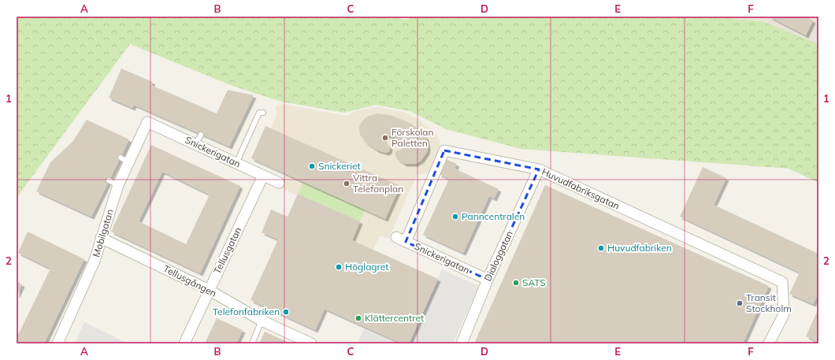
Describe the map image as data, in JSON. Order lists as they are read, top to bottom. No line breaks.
{"streets":{"street":["Snickerigatan","Huvudfabriksgatan","Mobilgatan","Tellusgatan","Dialoggatan","Tellusgången"]},"crossings":[["Snickerigatan","Huvudfabriksgatan"],["Snickerigatan","Mobilgatan"],["Snickerigatan","Tellusgatan"],["Snickerigatan","Dialoggatan"],["Huvudfabriksgatan","Dialoggatan"],["Mobilgatan","Tellusgången"],["Tellusgatan","Tellusgången"]],"places":["Förskolan Paletten","Snickeriet","Vittra Telefonplan","Panncentralen","Huvudfabriken","Höglagret","SATS","Transit Stockholm","Telefonfabriken","Klättercentret"],"grid":{"columns":["A","B","C","D","E","F"],"rows":["1","2"]}}
